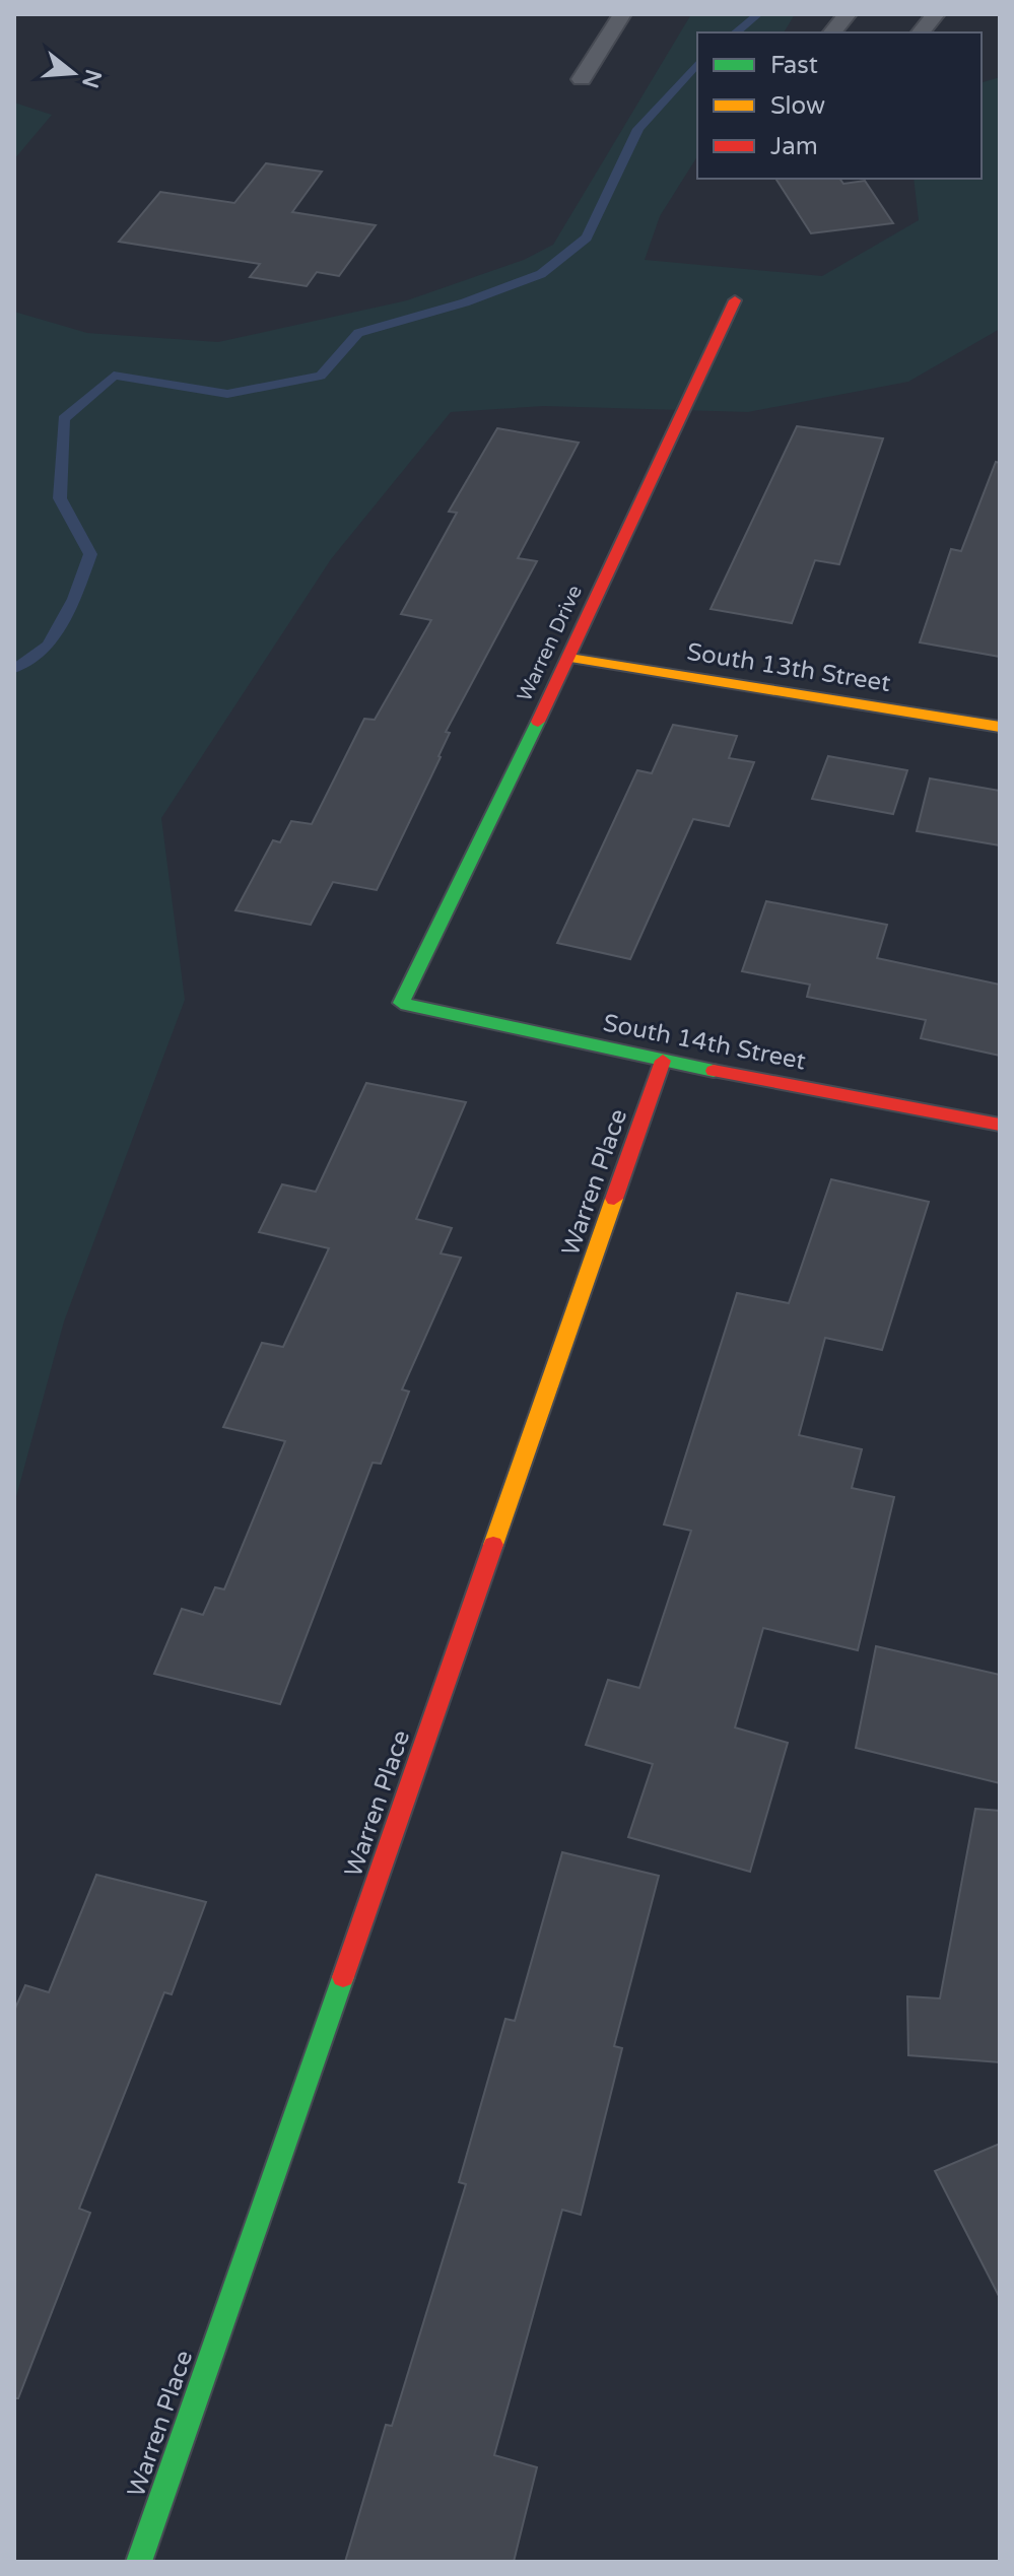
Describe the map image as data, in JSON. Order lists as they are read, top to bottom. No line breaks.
{"streets":{"street":["Warren Drive","South 13th Street","South 14th Street","Warren Place"]},"crossings":[["Warren Drive","South 13th Street"],["Warren Drive","South 14th Street"],["South 14th Street","Warren Place"]],"legend":["Fast","Slow","Jam"],"north":"right"}
